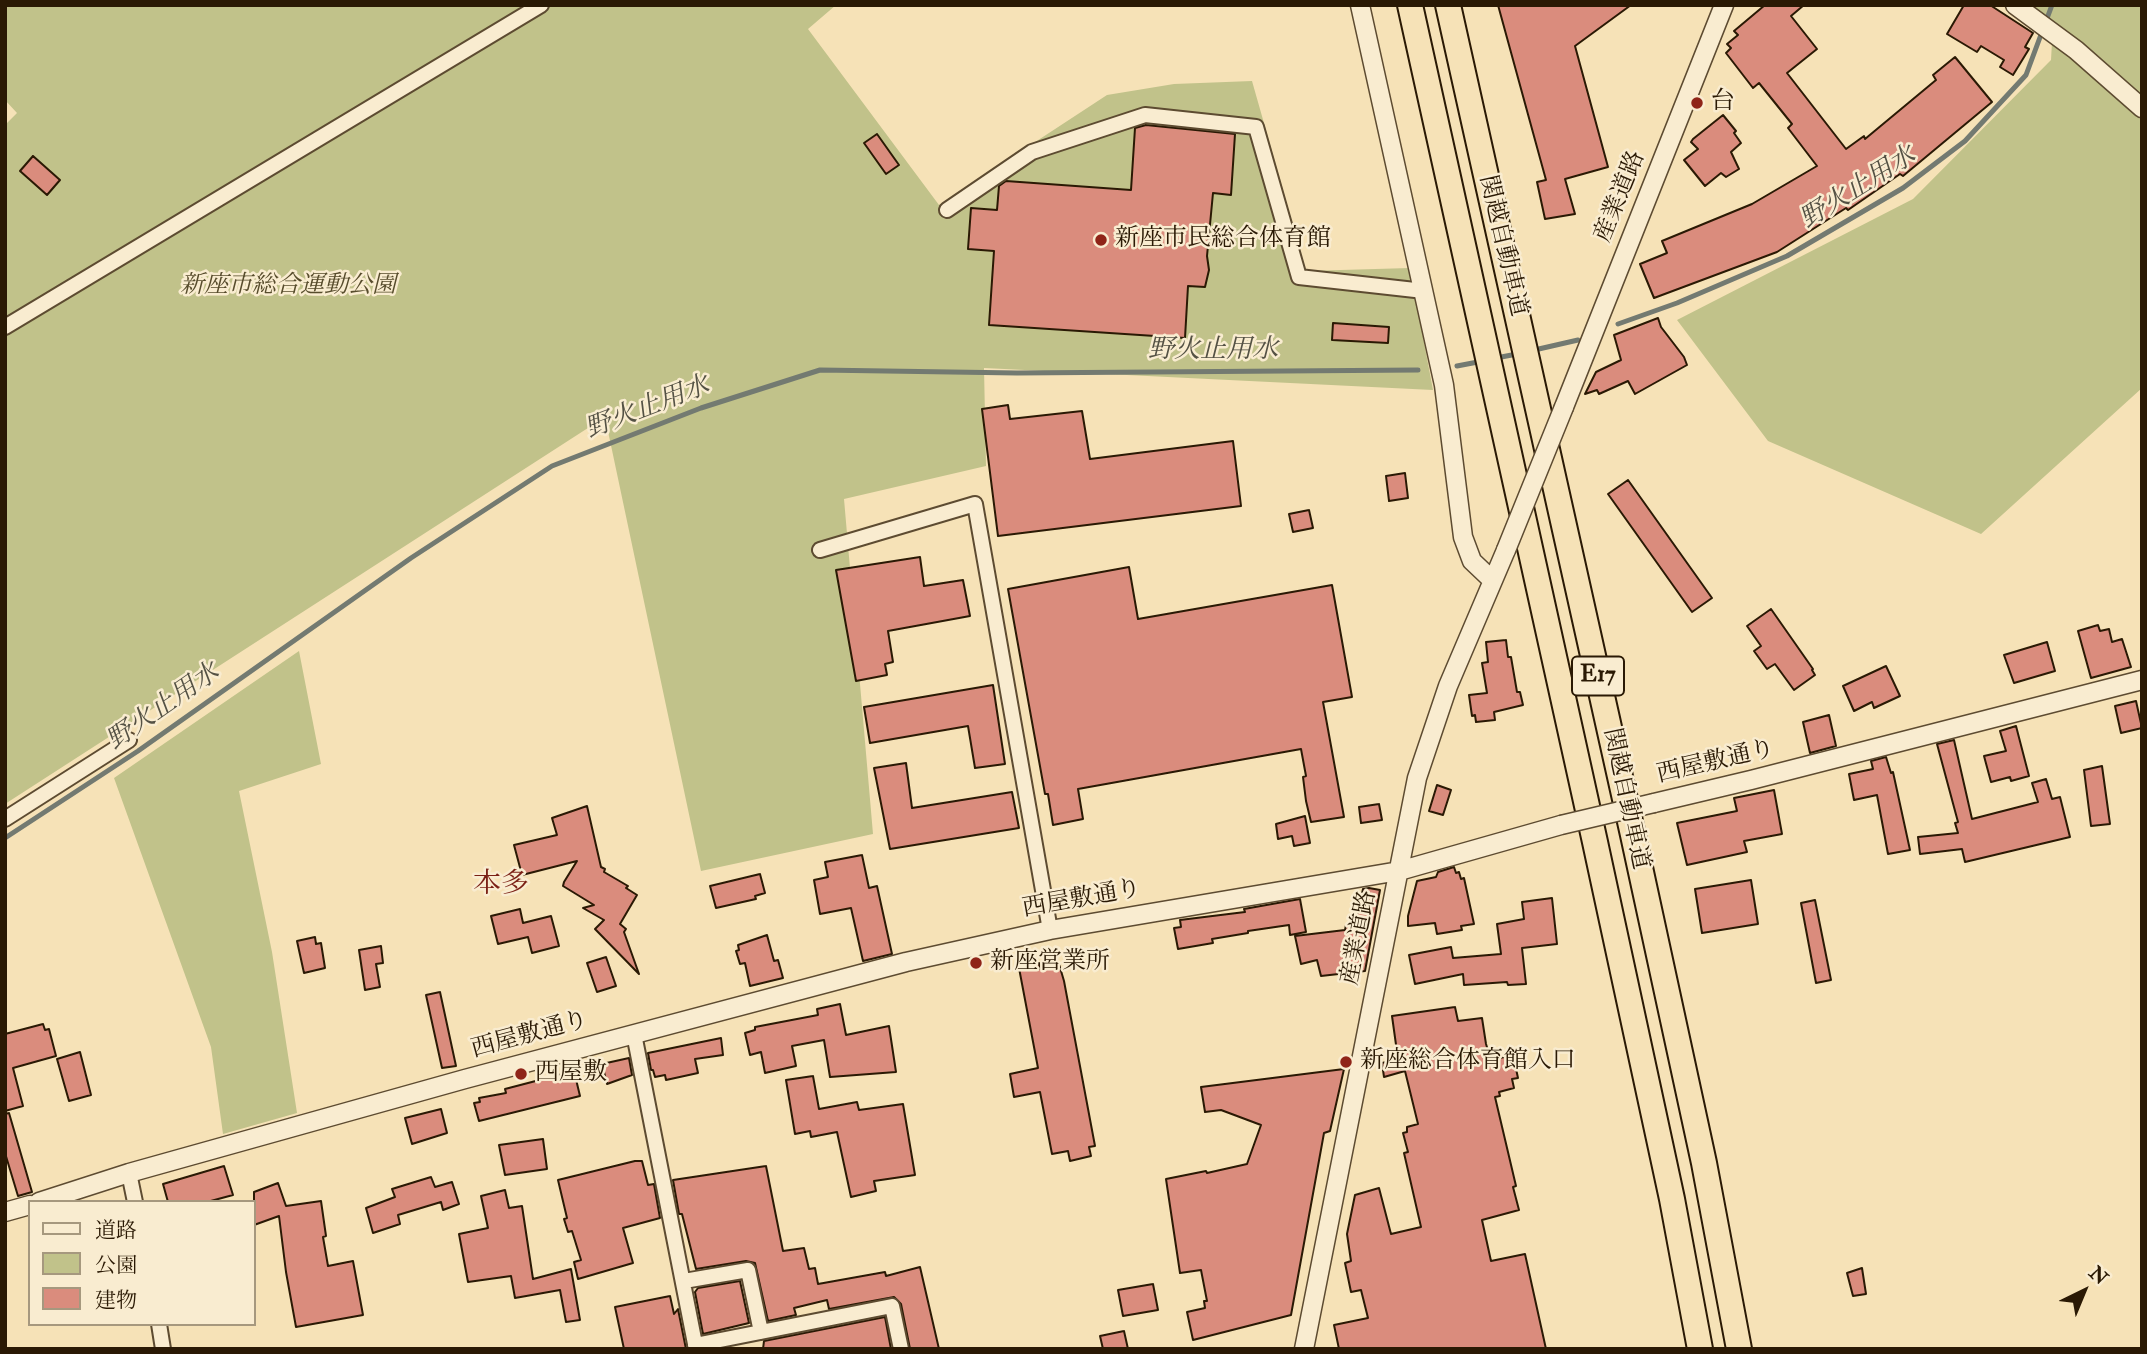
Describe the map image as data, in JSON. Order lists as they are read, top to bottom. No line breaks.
{"streets":{"highway":["関越自動車道","E17"],"street":["産業道路","西屋敷通り"]},"crossings":[["産業道路","西屋敷通り"]],"districts":["本多"],"water":["野火止用水"],"parks":["新座市総合運動公園"],"places":["台","新座市民総合体育館","新座営業所","新座総合体育館入口","西屋敷"],"legend":["道路","公園","建物"],"north":"top right"}
